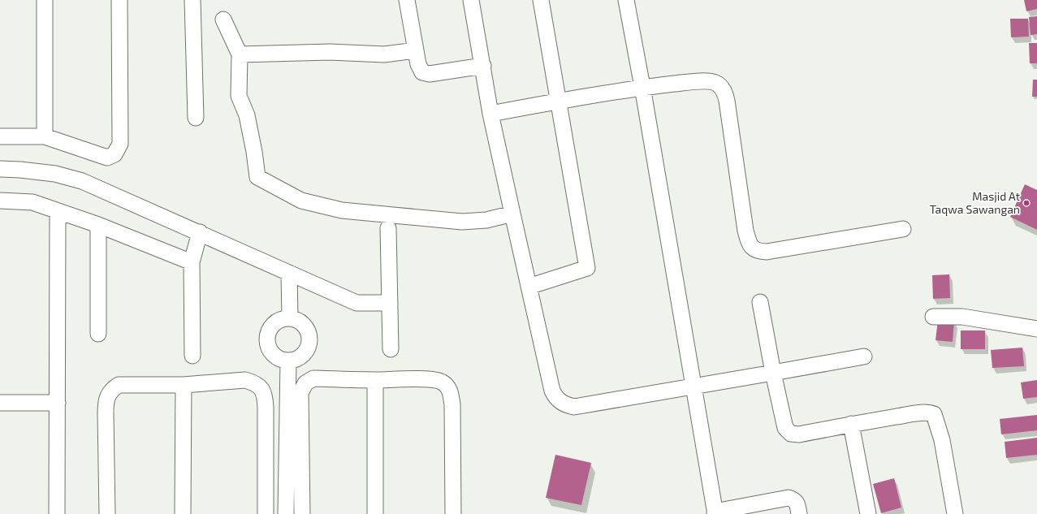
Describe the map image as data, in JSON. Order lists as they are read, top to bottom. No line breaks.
{"places":["Masjid At Taqwa Sawangan"]}
